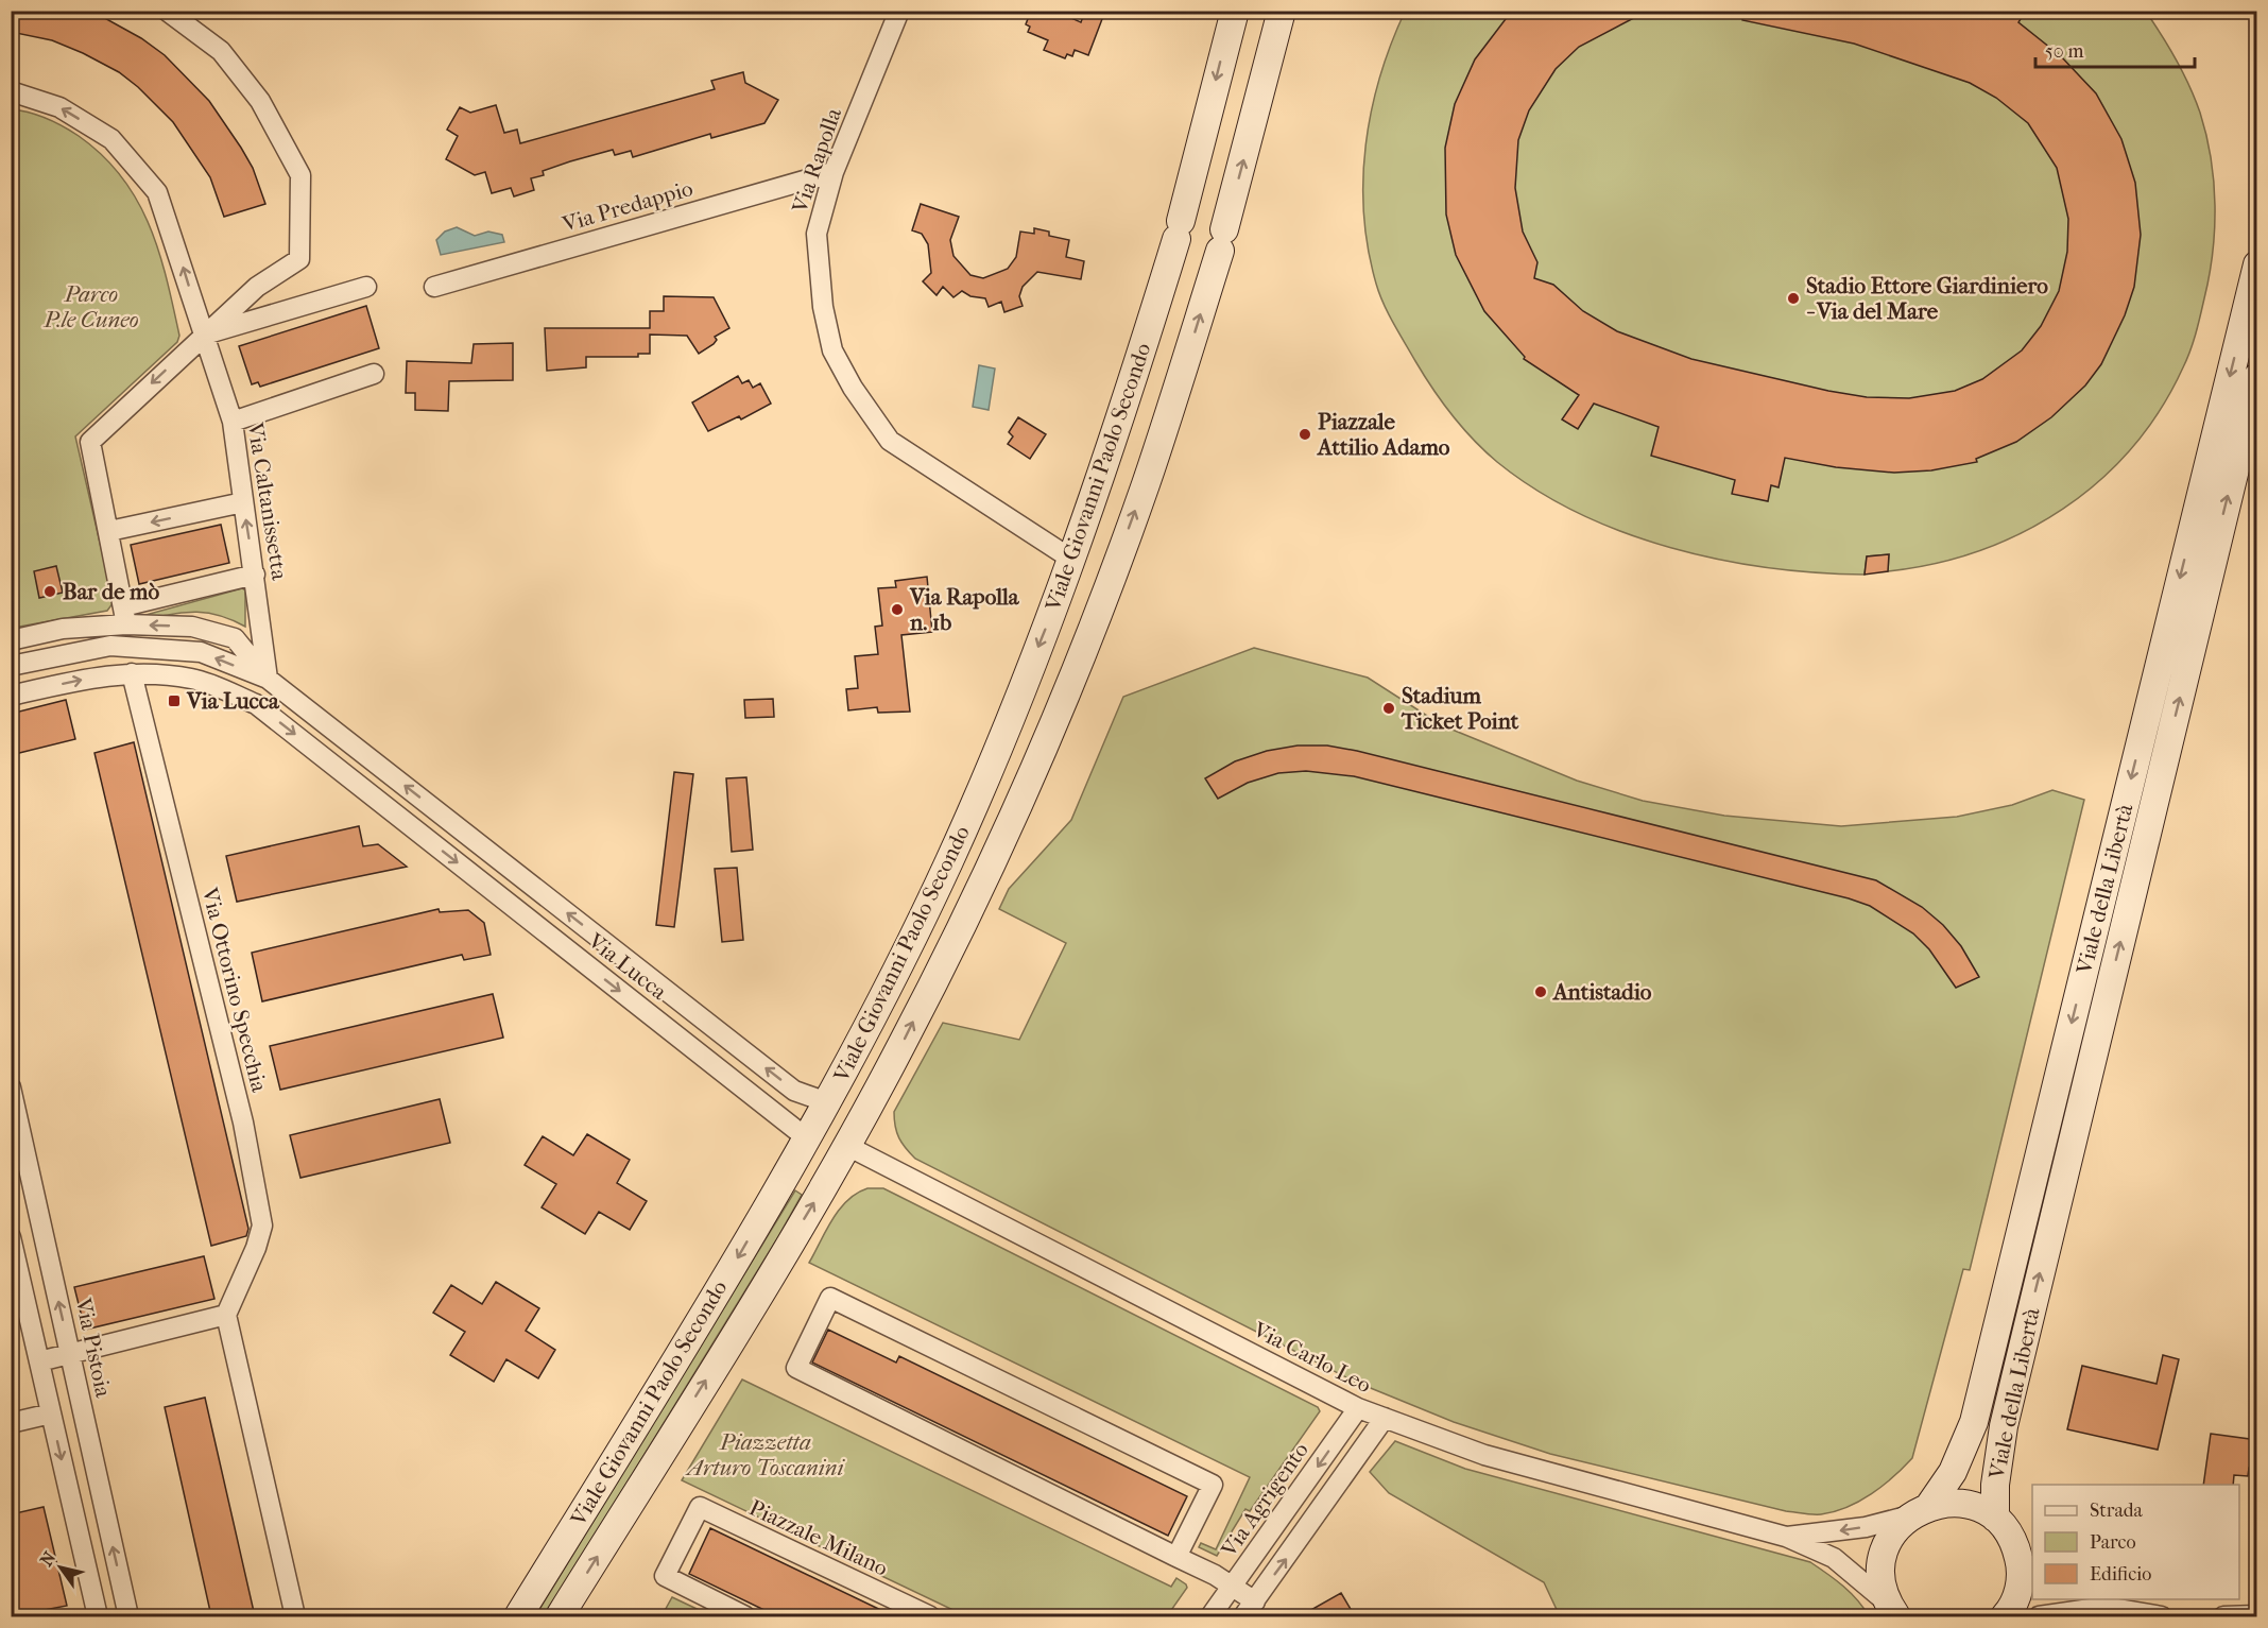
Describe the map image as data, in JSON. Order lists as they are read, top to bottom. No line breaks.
{"streets":{"main road":["Viale Giovanni Paolo Secondo","Viale della Libertà"],"street":["Via Rapolla","Via Predappio","Via Caltanissetta","Via Lucca","Via Ottorino Specchia","Via Pistoia","Via Carlo Leo","Via Agrigento","Piazzale Milano"]},"crossings":[["Via Rapolla","Via Predappio"],["Via Rapolla","Viale Giovanni Paolo Secondo"],["Viale Giovanni Paolo Secondo","Via Lucca"],["Viale Giovanni Paolo Secondo","Via Carlo Leo"],["Via Caltanissetta","Via Lucca"],["Viale della Libertà","Via Carlo Leo"],["Via Lucca","Via Ottorino Specchia"],["Via Carlo Leo","Via Agrigento"]],"one_way":["Via Caltanissetta"],"parks":["Parco P.le Cuneo","Piazzetta Arturo Toscanini"],"places":{"other":["Stadio Ettore Giardiniero - Via del Mare","Piazzale Attilio Adamo","Bar de mò","Via Rapolla n. 1b","Stadium Ticket Point","Antistadio"],"transit":["Via Lucca"]},"legend":["Strada","Parco","Edificio"],"scale_bar":"50 m","north":"top left"}
